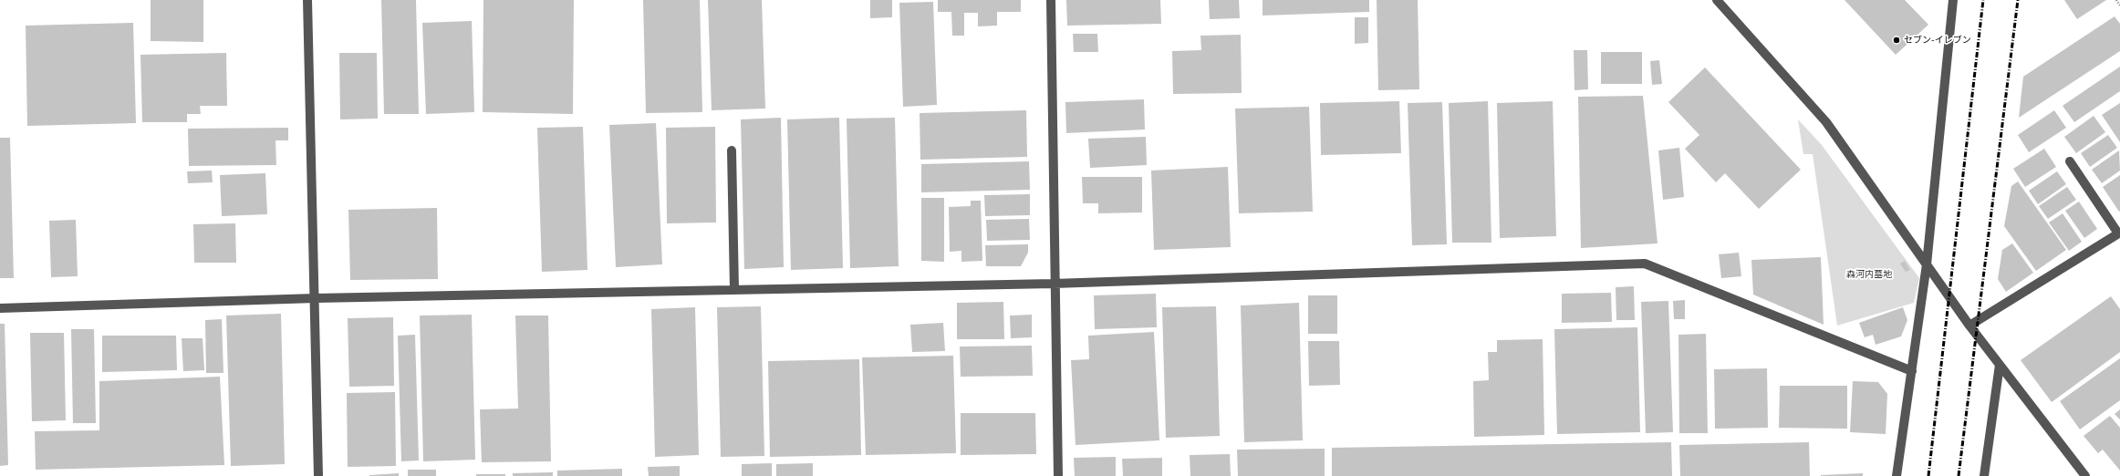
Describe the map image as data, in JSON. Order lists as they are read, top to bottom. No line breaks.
{"parks":["森河内墓地"],"places":["セブン-イレブン"]}
